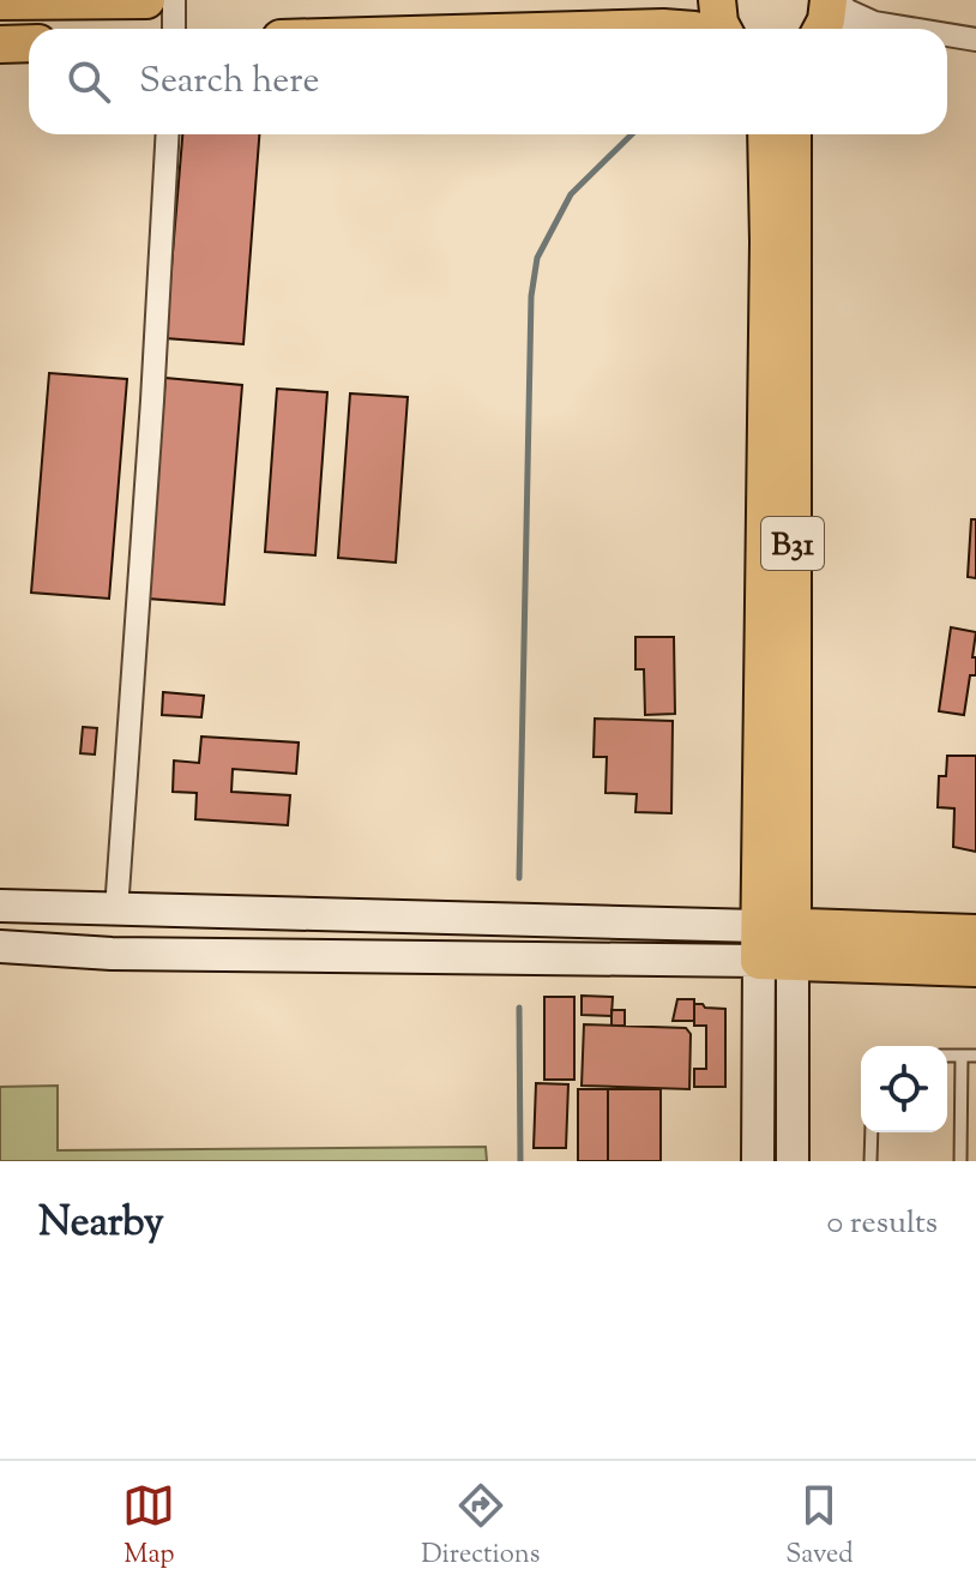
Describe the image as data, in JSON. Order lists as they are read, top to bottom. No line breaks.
{"streets":{"main road":["B31"]},"page":{"search":"Search here","heading":["Nearby","0 results"],"nav":["Map","Directions","Saved"]}}
